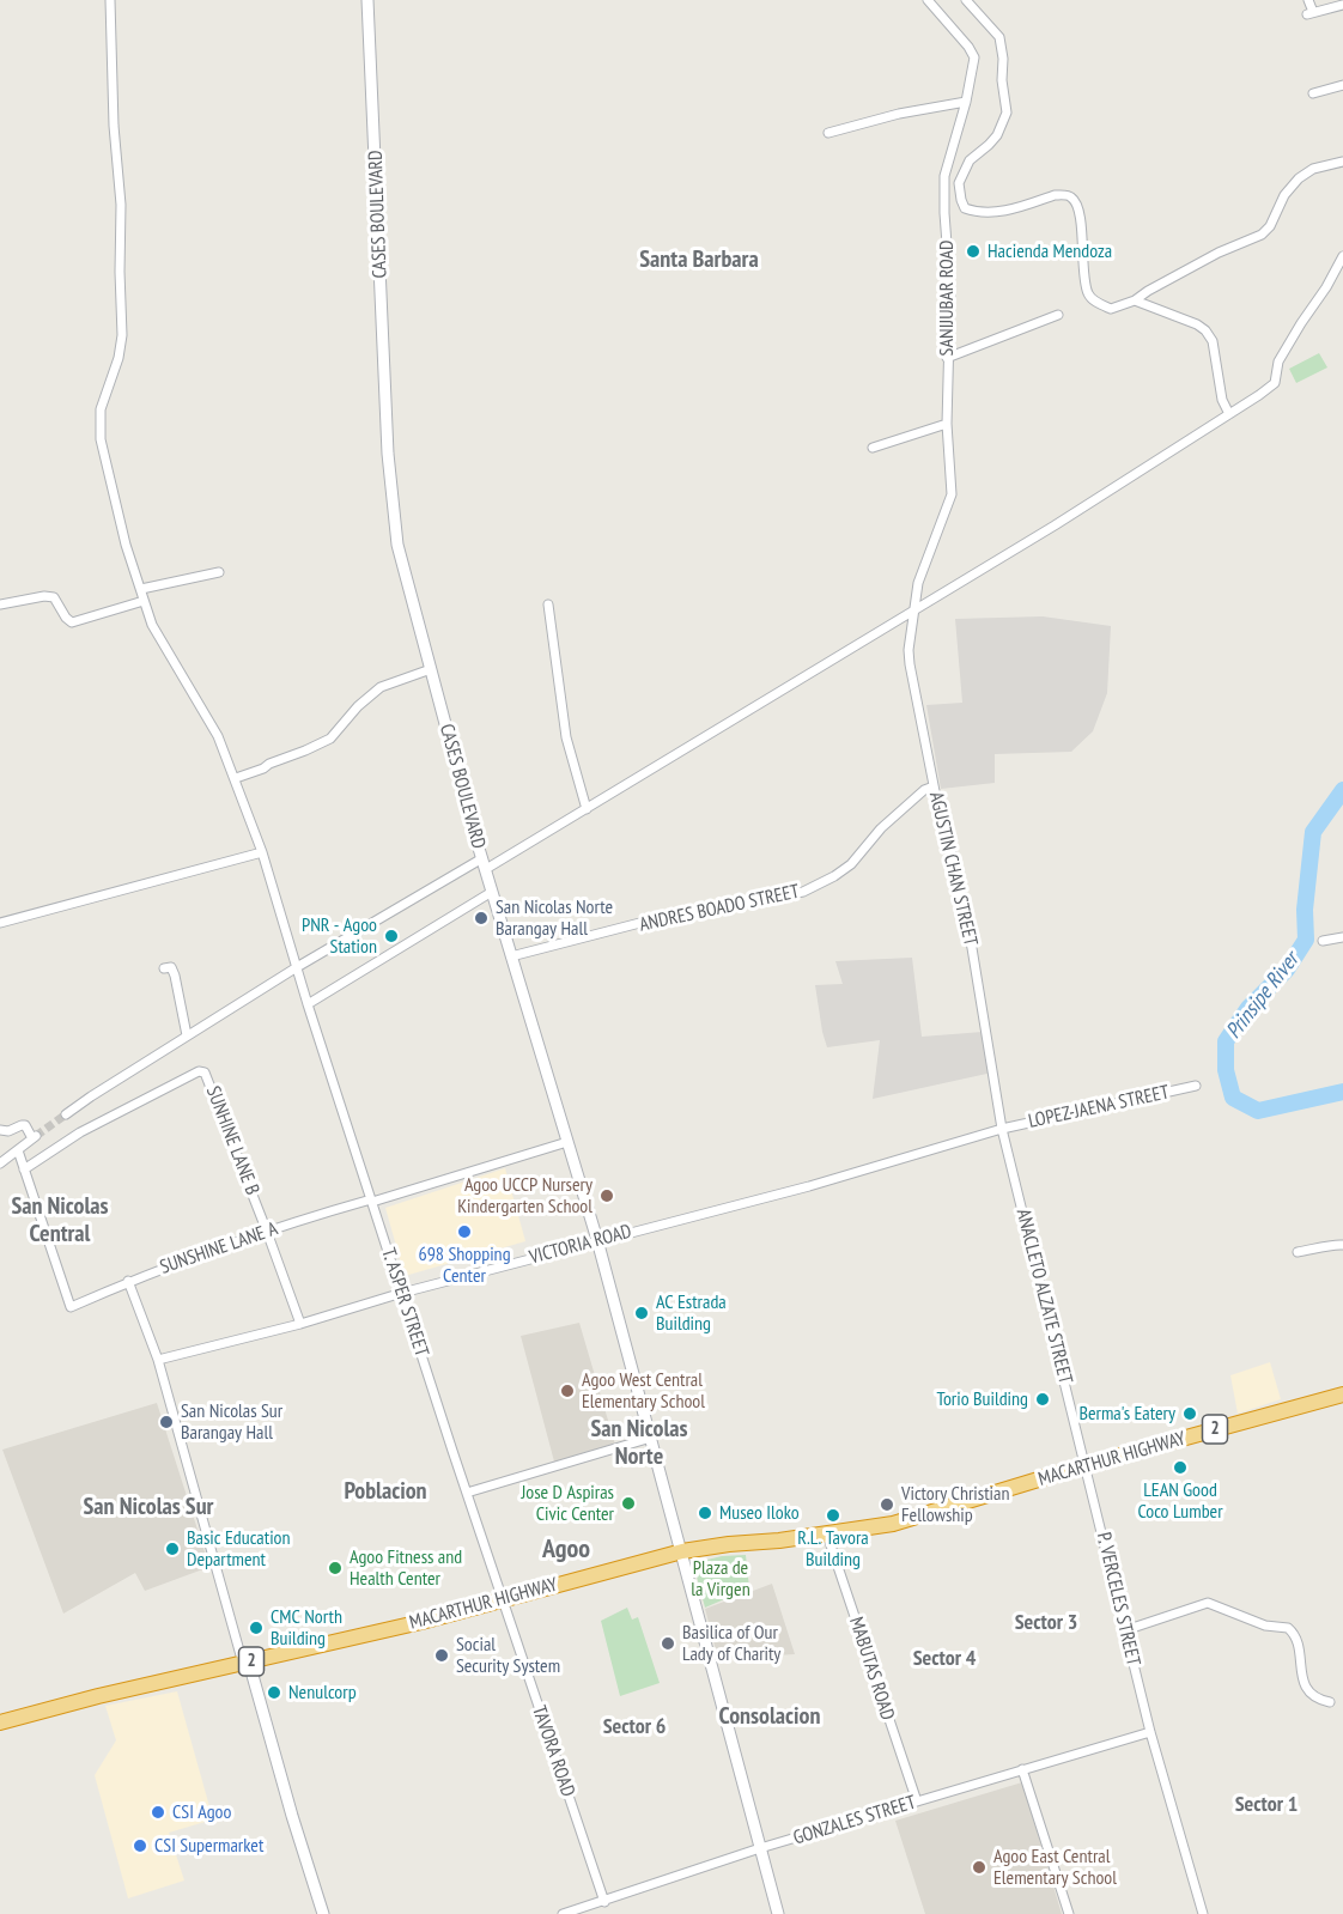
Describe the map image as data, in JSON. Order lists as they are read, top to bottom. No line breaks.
{"streets":{"highway":["2","MACARTHUR HIGHWAY"],"street":["CASES BOULEVARD","SANIJUBAR ROAD","AGUSTIN CHAN STREET","ANDRES BOADO STREET","LOPEZ-JAENA STREET","SUNHINE LANE B","VICTORIA ROAD","SUNSHINE LANE A","ANACLETO ALZATE STREET","T. ASPER STREET","P. VERCELES STREET","MABUTAS ROAD","TAVORA ROAD","GONZALES STREET"]},"crossings":[["CASES BOULEVARD","ANDRES BOADO STREET"],["CASES BOULEVARD","VICTORIA ROAD"],["CASES BOULEVARD","SUNSHINE LANE A"],["CASES BOULEVARD","MACARTHUR HIGHWAY"],["CASES BOULEVARD","GONZALES STREET"],["SANIJUBAR ROAD","AGUSTIN CHAN STREET"],["AGUSTIN CHAN STREET","ANDRES BOADO STREET"],["AGUSTIN CHAN STREET","LOPEZ-JAENA STREET"],["AGUSTIN CHAN STREET","VICTORIA ROAD"],["AGUSTIN CHAN STREET","ANACLETO ALZATE STREET"],["LOPEZ-JAENA STREET","VICTORIA ROAD"],["LOPEZ-JAENA STREET","ANACLETO ALZATE STREET"],["SUNHINE LANE B","VICTORIA ROAD"],["SUNHINE LANE B","SUNSHINE LANE A"],["VICTORIA ROAD","ANACLETO ALZATE STREET"],["VICTORIA ROAD","T. ASPER STREET"],["SUNSHINE LANE A","T. ASPER STREET"],["ANACLETO ALZATE STREET","MACARTHUR HIGHWAY"],["ANACLETO ALZATE STREET","P. VERCELES STREET"],["T. ASPER STREET","MACARTHUR HIGHWAY"],["T. ASPER STREET","TAVORA ROAD"],["MACARTHUR HIGHWAY","P. VERCELES STREET"],["MACARTHUR HIGHWAY","MABUTAS ROAD"],["MACARTHUR HIGHWAY","TAVORA ROAD"],["P. VERCELES STREET","GONZALES STREET"],["MABUTAS ROAD","GONZALES STREET"],["TAVORA ROAD","GONZALES STREET"]],"districts":["Santa Barbara","San Nicolas Central","San Nicolas Norte","Poblacion","San Nicolas Sur","Agoo","Sector 3","Sector 4","Consolacion","Sector 6","Sector 1"],"water":["Prinsipe River"],"parks":["Plaza de la Virgen"],"places":["Hacienda Mendoza","San Nicolas Norte Barangay Hall","PNR - Agoo Station","Agoo UCCP Nursery Kindergarten School","698 Shopping Center","AC Estrada Building","Agoo West Central Elementary School","Torio Building","Berma's Eatery","San Nicolas Sur Barangay Hall","LEAN Good Coco Lumber","Jose D Aspiras Civic Center","Victory Christian Fellowship","Museo Iloko","R.L. Tavora Building","Basic Education Department","Agoo Fitness and Health Center","CMC North Building","Basilica of Our Lady of Charity","Social Security System","Nenulcorp","CSI Agoo","CSI Supermarket","Agoo East Central Elementary School"]}
